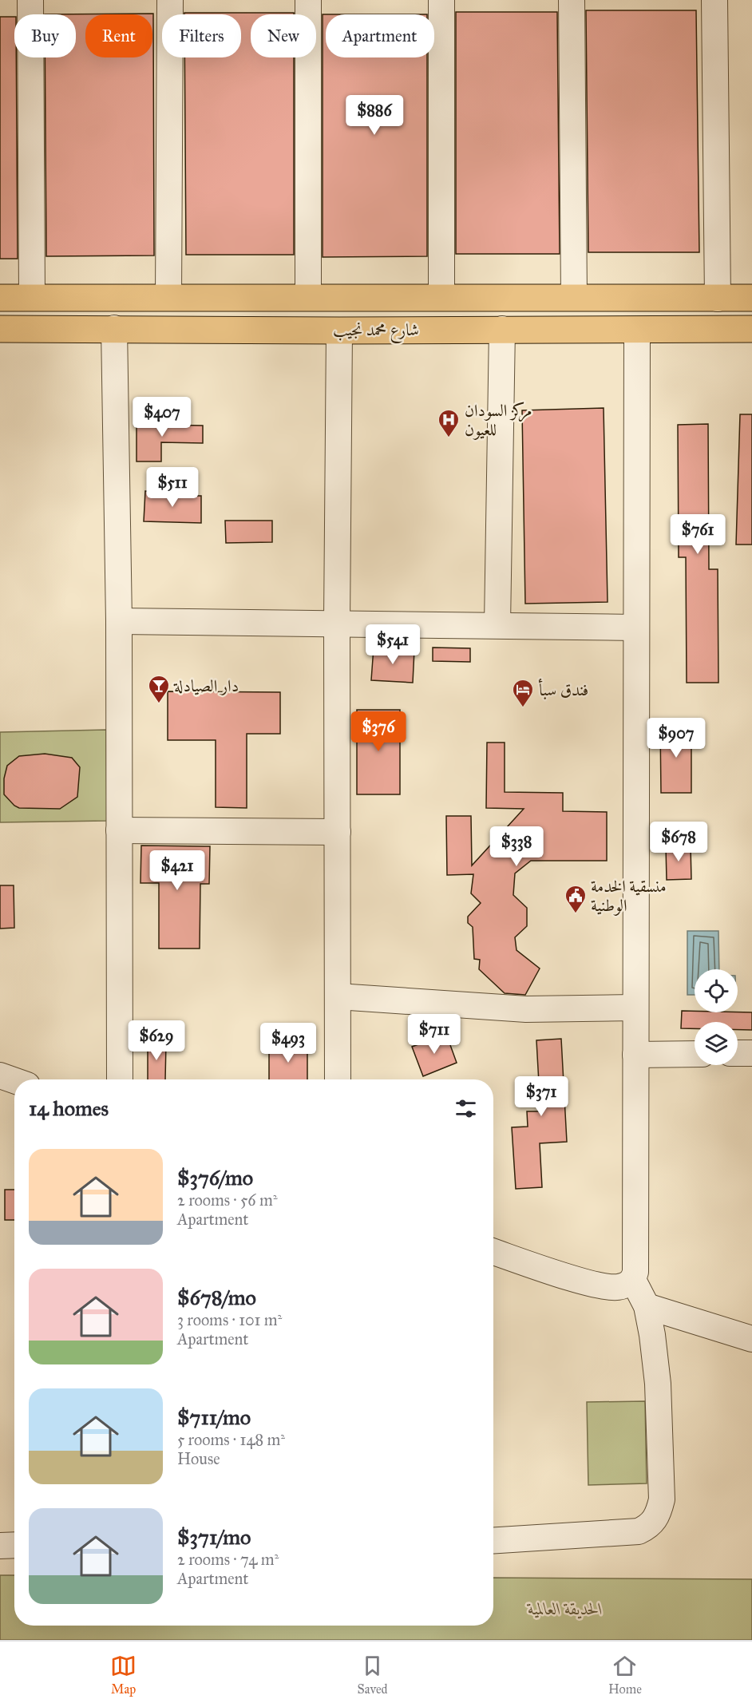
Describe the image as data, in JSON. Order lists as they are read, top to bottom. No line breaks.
{"streets":{"main road":["شارع محمد نجيب"]},"parks":["الحديقة العالمية"],"places":{"hospital":["مركز السودان للعيون"],"bar":["دار الصيادلة"],"hotel":["فندق سبأ"],"public building":["منسقية الخدمة الوطنية"]},"page":{"chip":["Buy","Rent","Filters","New","Apartment"],"price":["$886","$407","$511","$761","$541","$376","$907","$678","$338","$421","$711","$629","$493","$371"],"heading":"14 homes","list":[{"name":"$376/mo","note":"2 rooms · 56 m² · Apartment"},{"name":"$678/mo","note":"3 rooms · 101 m² · Apartment"},{"name":"$711/mo","note":"5 rooms · 148 m² · House"},{"name":"$371/mo","note":"2 rooms · 74 m² · Apartment"}],"tabs":["Map","Saved","Home"]}}
